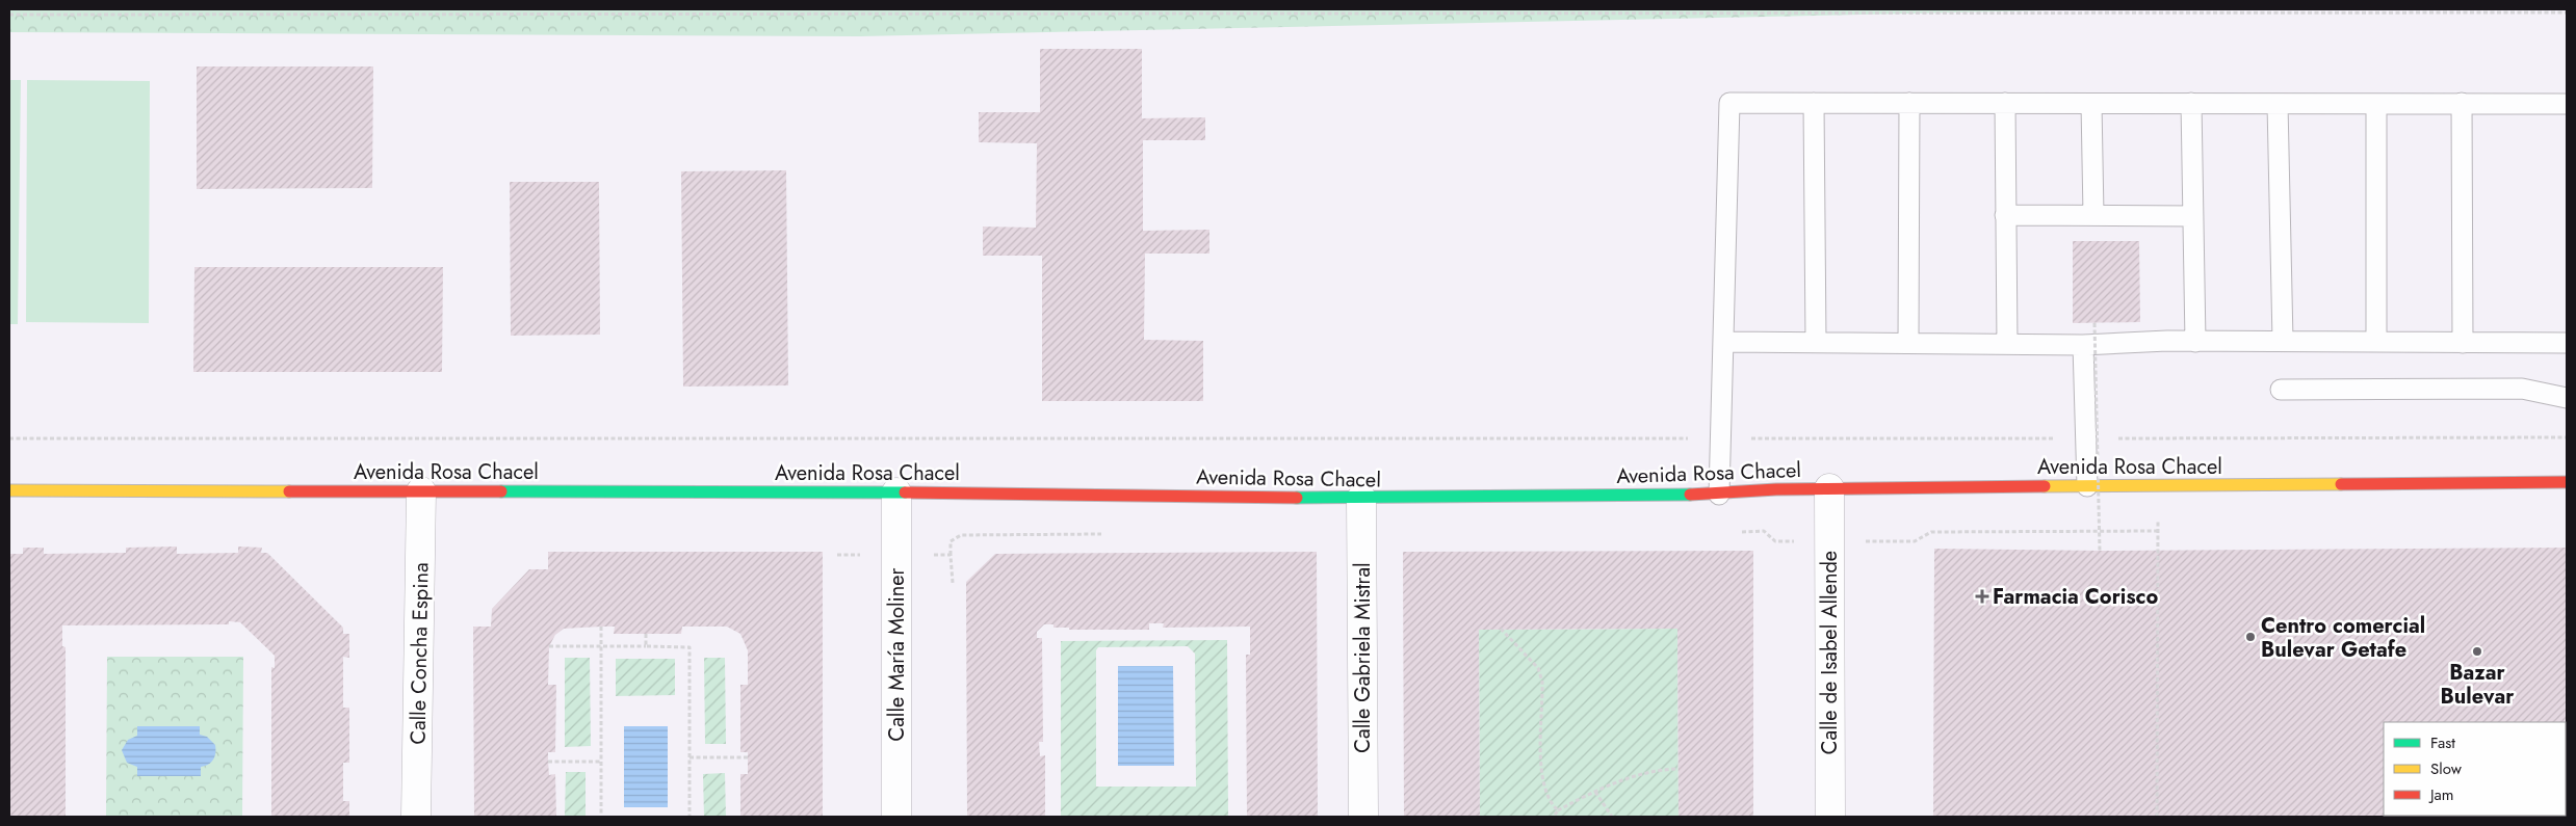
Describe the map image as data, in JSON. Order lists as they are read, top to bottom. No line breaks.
{"streets":{"street":["Avenida Rosa Chacel","Calle de Isabel Allende","Calle Concha Espina","Calle María Moliner","Calle Gabriela Mistral"]},"crossings":[["Avenida Rosa Chacel","Calle de Isabel Allende"],["Avenida Rosa Chacel","Calle Concha Espina"],["Avenida Rosa Chacel","Calle María Moliner"],["Avenida Rosa Chacel","Calle Gabriela Mistral"]],"places":{"health":["Farmacia Corisco"],"other":["Centro comercial Bulevar Getafe","Bazar Bulevar"]},"legend":["Fast","Slow","Jam"]}
